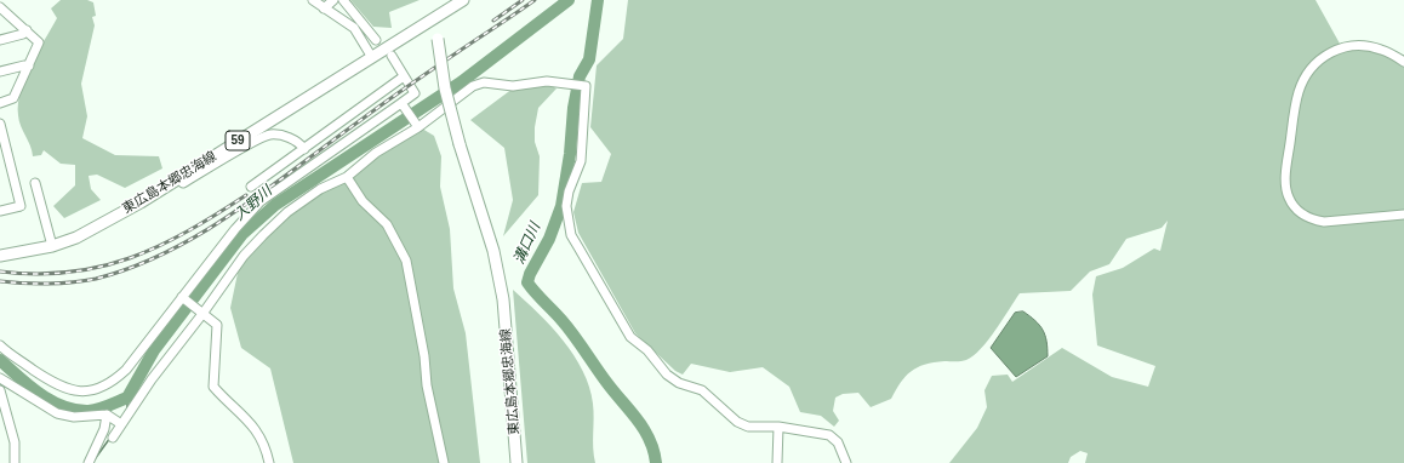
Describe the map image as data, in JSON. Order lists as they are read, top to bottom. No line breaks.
{"streets":{"main road":["59","東広島本郷忠海線"]},"water":["入野川","溝口川"]}
